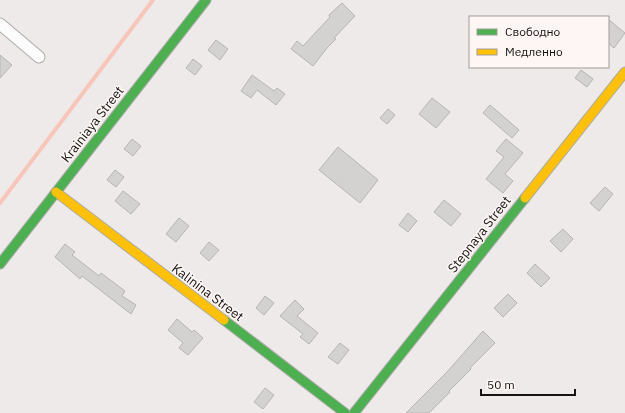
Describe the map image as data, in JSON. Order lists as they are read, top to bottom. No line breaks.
{"streets":{"street":["Krainiaya Street","Stepnaya Street","Kalinina Street"]},"crossings":[["Krainiaya Street","Kalinina Street"]],"legend":["Свободно","Медленно"],"scale_bar":"50 m"}
